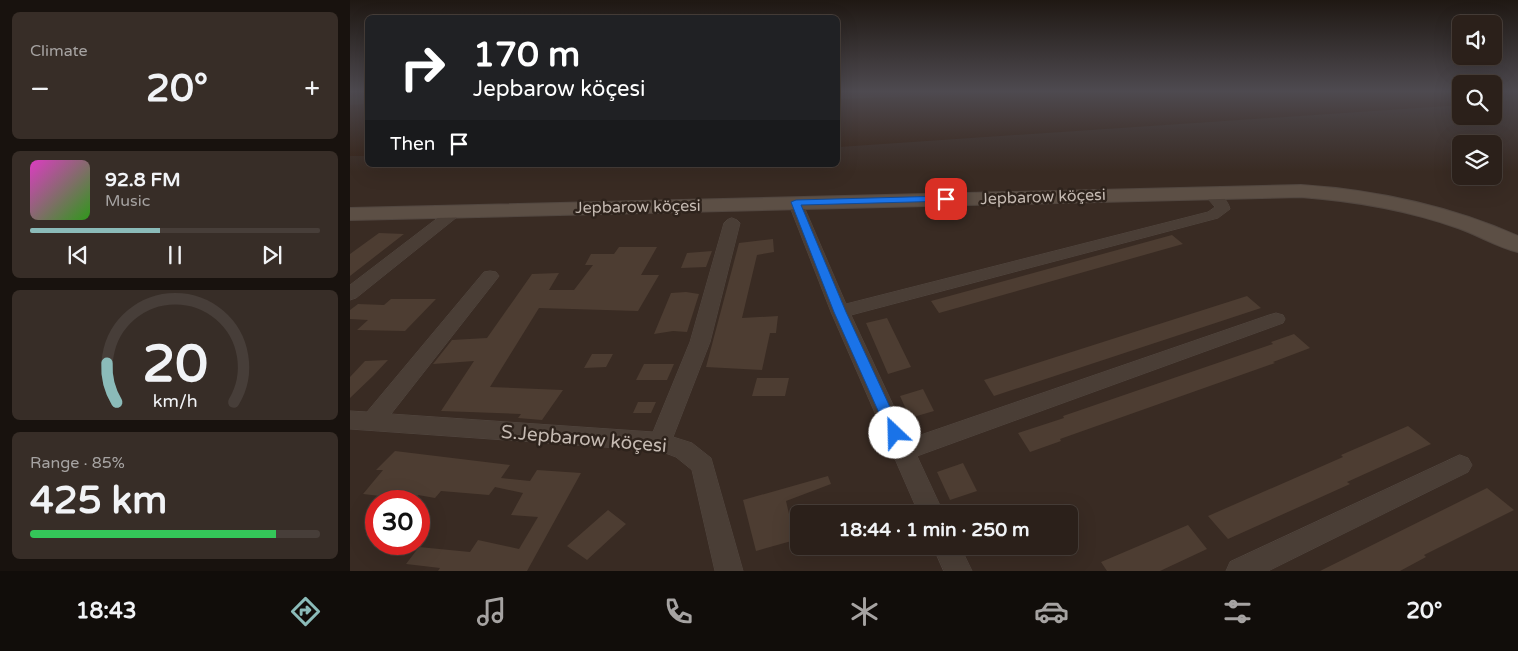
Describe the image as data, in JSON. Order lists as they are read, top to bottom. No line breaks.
{"streets":{"street":["Jepbarow köçesi","S.Jepbarow köçesi"]},"page":{"tile":["Climate",["Range · 85%","425 km"]],"turn":["170 m","Jepbarow köçesi"],"heat":["−","20°","+"],"then":"Then","song":["92.8 FM","Music"],"limit":"30","trip":"18:44 · 1 min · 250 m","tabs":["18:43","20°"],"gauge":["20","km/h"]}}
